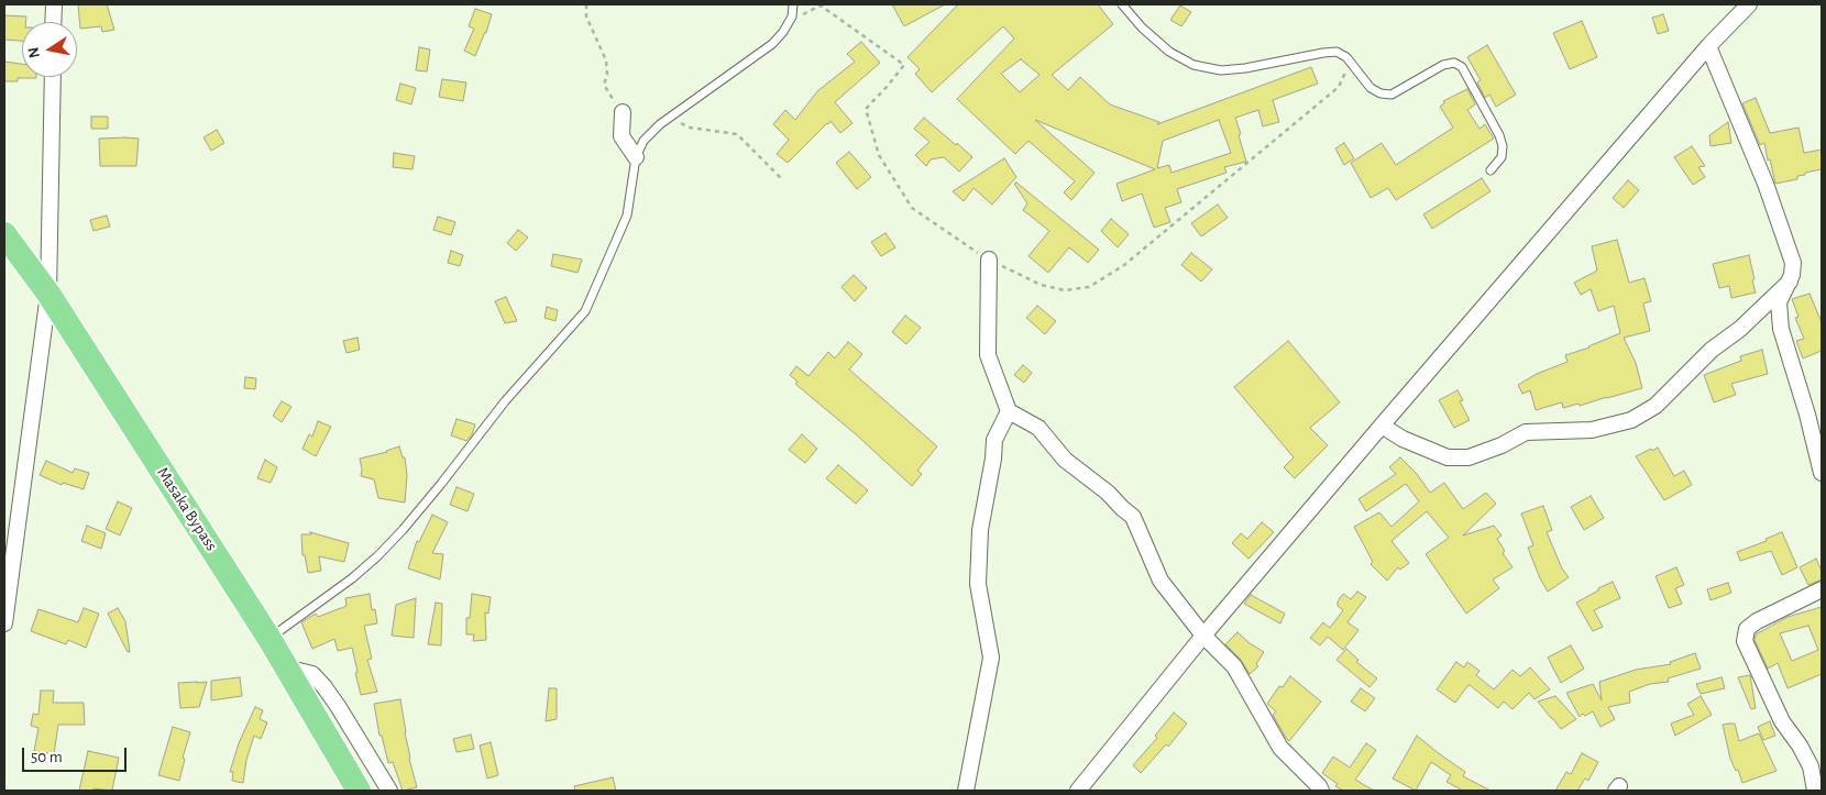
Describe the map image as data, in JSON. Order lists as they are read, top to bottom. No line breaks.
{"streets":{"highway":["Masaka Bypass"]},"scale_bar":"50 m","north":"left"}
